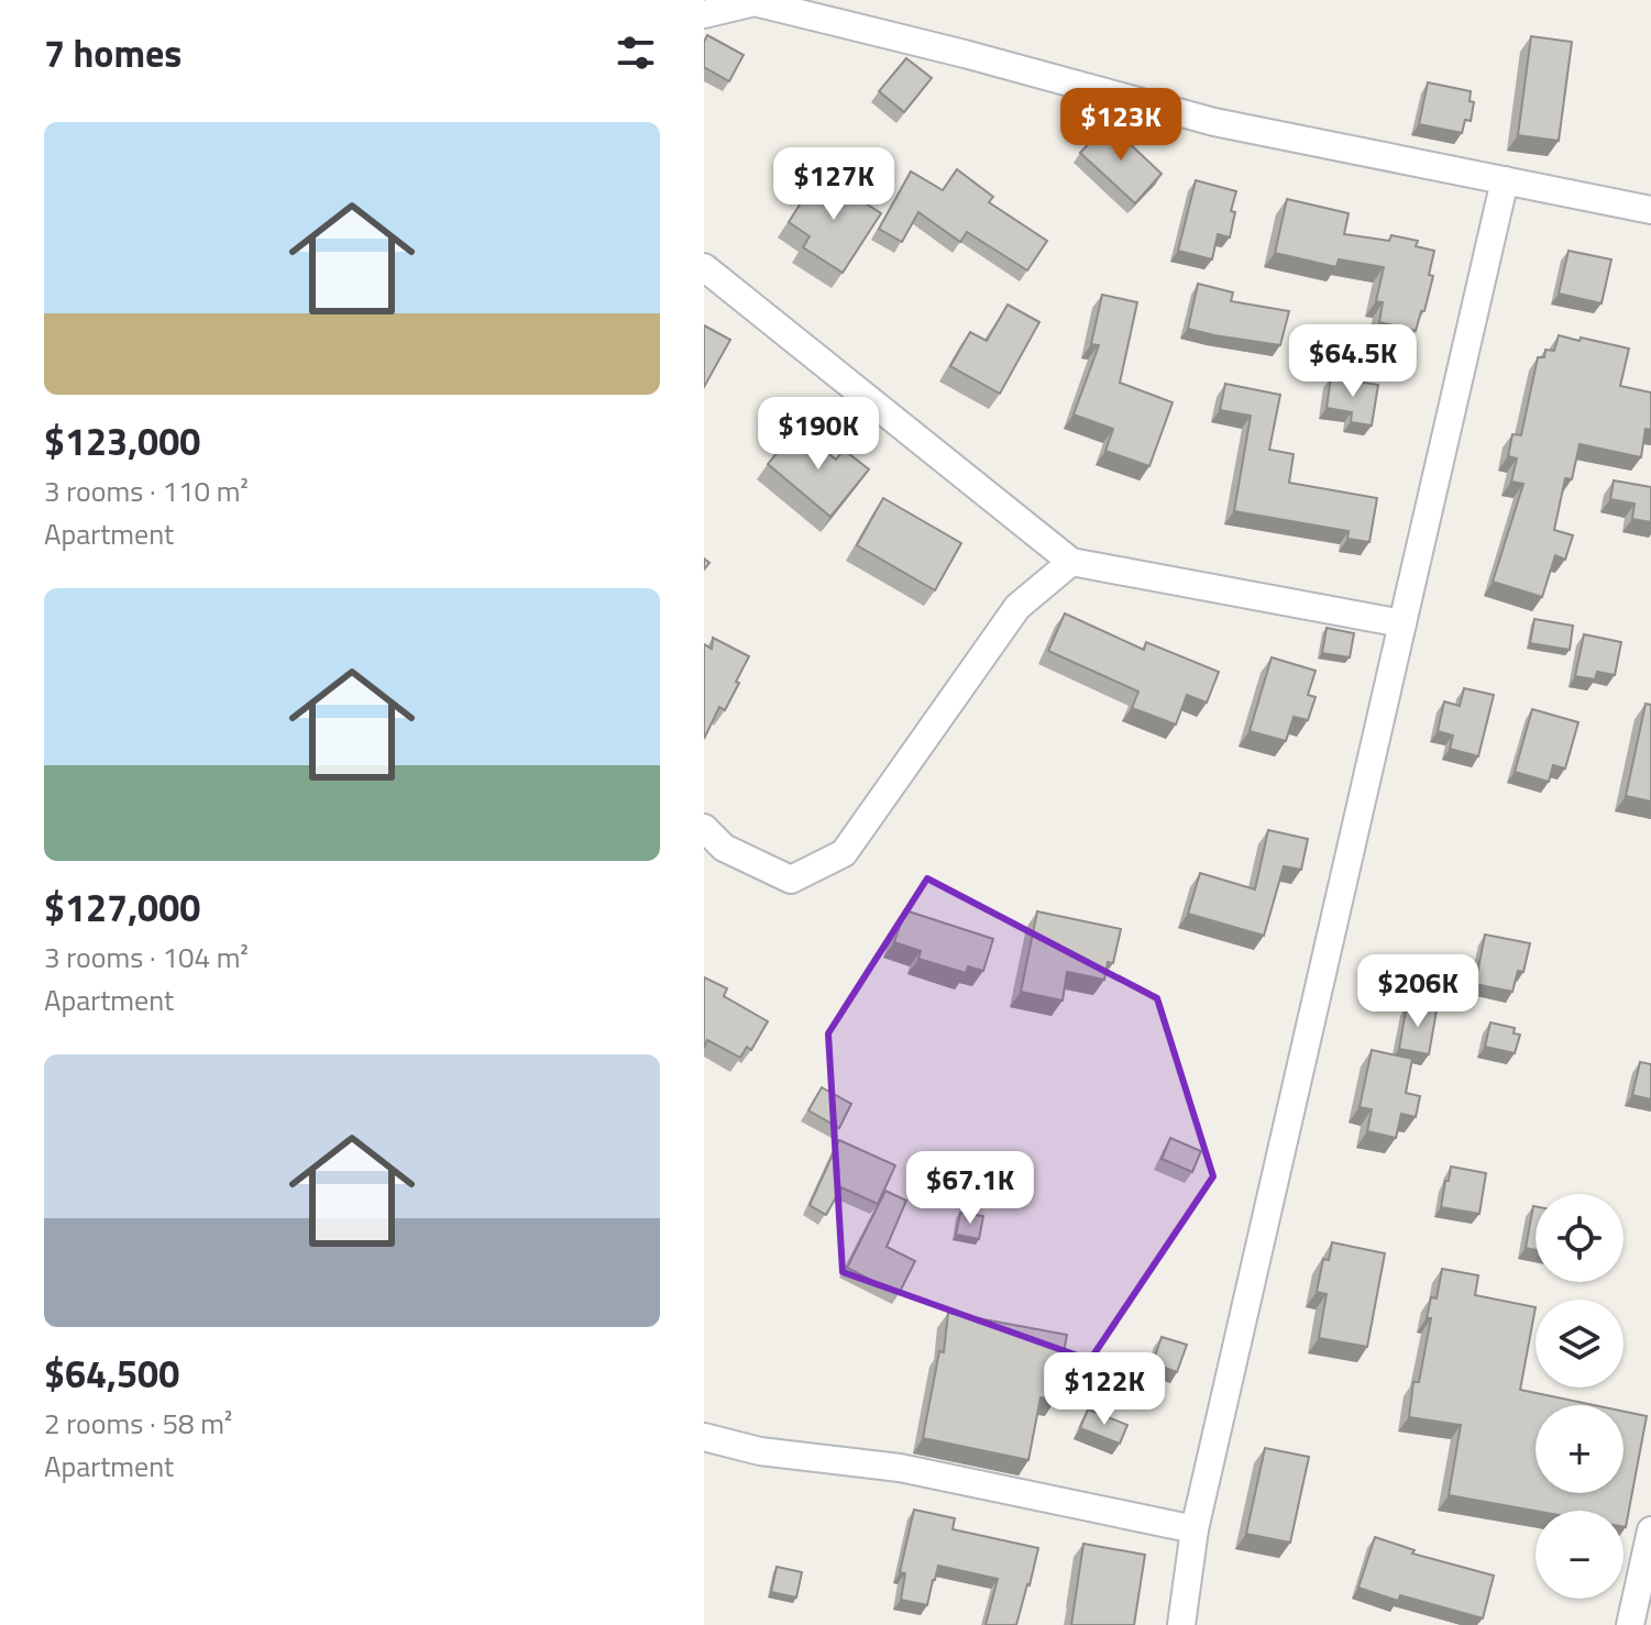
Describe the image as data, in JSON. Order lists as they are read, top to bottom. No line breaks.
{"page":{"heading":"7 homes","price":["$123K","$127K","$64.5K","$190K","$206K","$67.1K","$122K"],"list":[{"name":"$123,000","note":"3 rooms · 110 m² · Apartment"},{"name":"$127,000","note":"3 rooms · 104 m² · Apartment"},{"name":"$64,500","note":"2 rooms · 58 m² · Apartment"}],"map_buttons":["+","−"]}}
